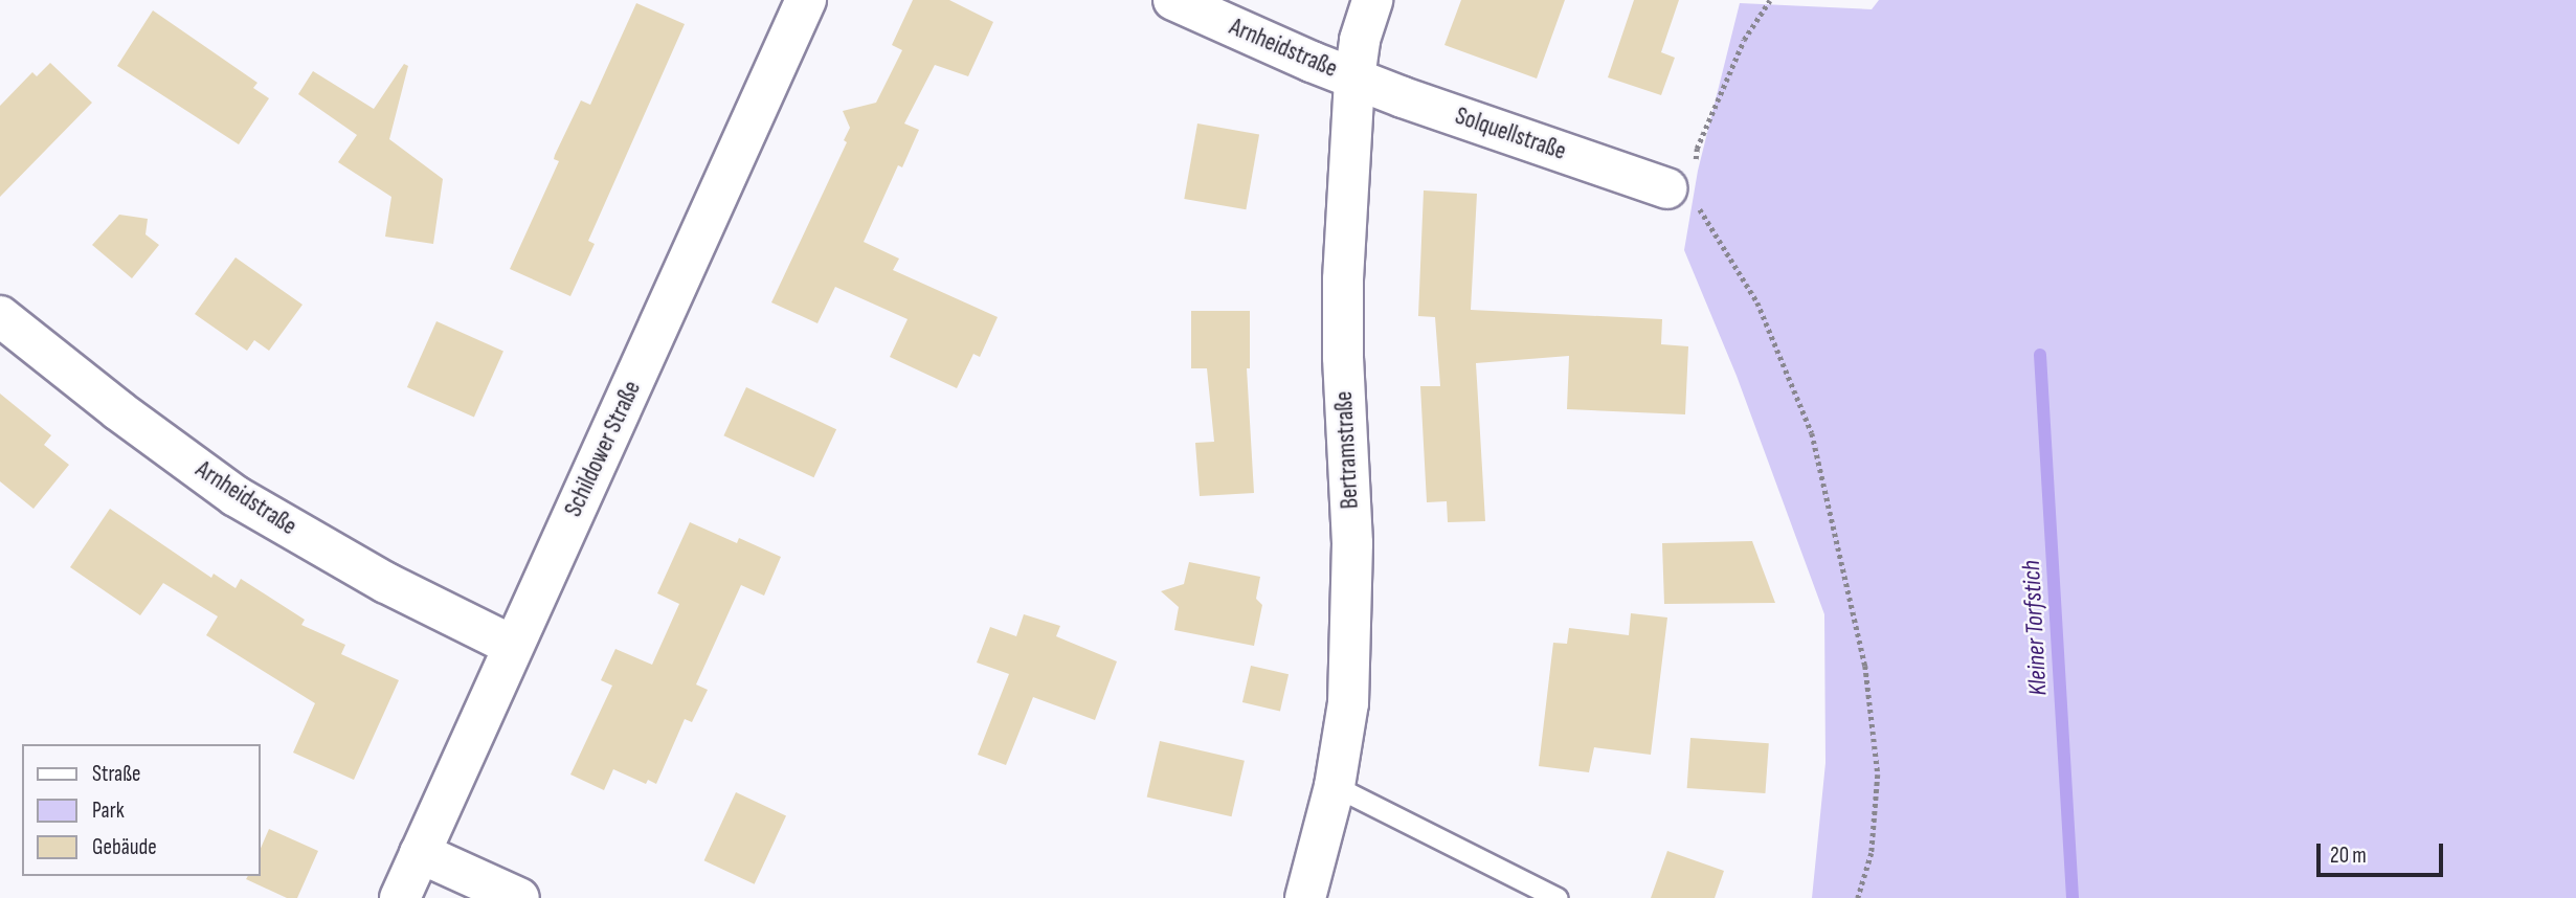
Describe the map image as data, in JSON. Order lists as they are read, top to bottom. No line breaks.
{"streets":{"street":["Arnheidstraße","Solquellstraße","Schildower Straße","Bertramstraße"]},"crossings":[["Arnheidstraße","Solquellstraße"],["Arnheidstraße","Schildower Straße"],["Arnheidstraße","Bertramstraße"],["Solquellstraße","Bertramstraße"]],"water":["Kleiner Torfstich"],"legend":["Straße","Park","Gebäude"],"scale_bar":"20 m"}
